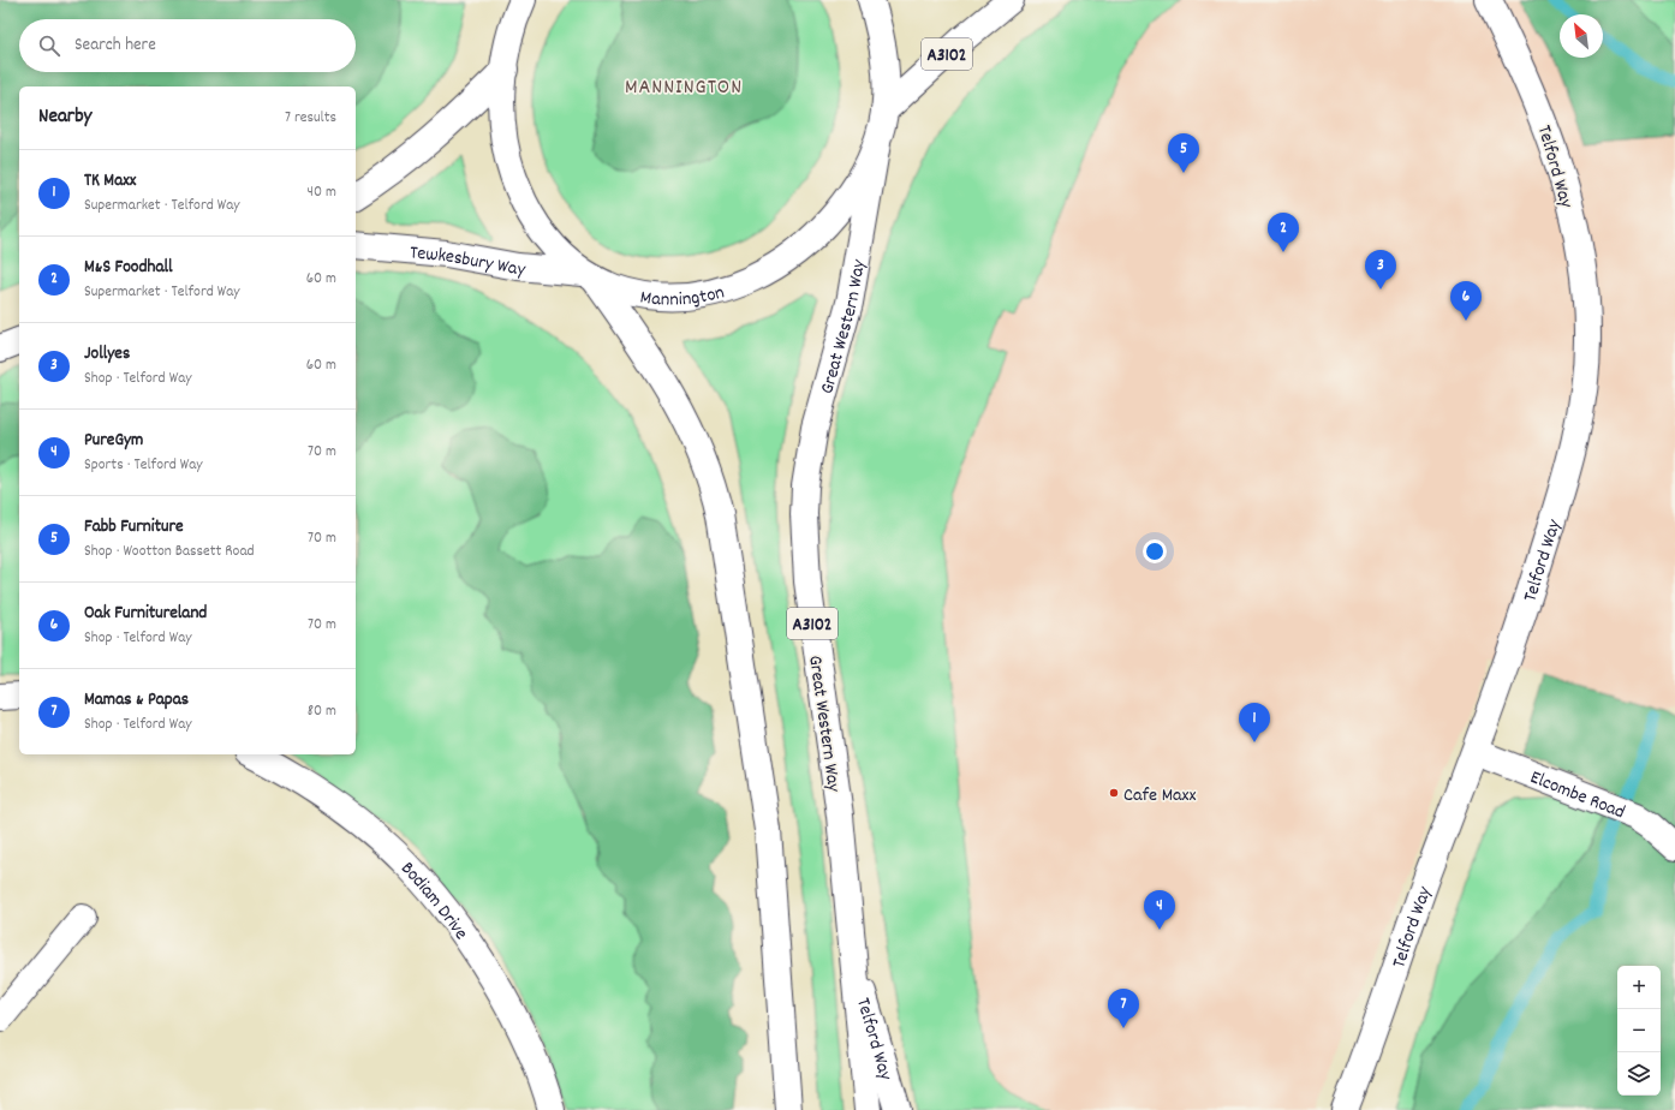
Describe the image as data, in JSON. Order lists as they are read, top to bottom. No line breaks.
{"streets":{"main road":["A3102","Telford Way","Tewkesbury Way","Mannington","Great Western Way","Elcombe Road","Bodiam Drive"]},"crossings":[["A3102","Mannington"],["Telford Way","Great Western Way"],["Telford Way","Elcombe Road"],["Tewkesbury Way","Mannington"],["Mannington","Great Western Way"]],"districts":["MANNINGTON"],"places":["Cafe Maxx"],"north":"top left","page":{"search":"Search here","heading":["Nearby","7 results"],"pins":["5","2","3","6","1","4","7"],"list":[{"mark":"1","name":"TK Maxx","note":"Supermarket · Telford Way","value":"40 m"},{"mark":"2","name":"M&S Foodhall","note":"Supermarket · Telford Way","value":"60 m"},{"mark":"3","name":"Jollyes","note":"Shop · Telford Way","value":"60 m"},{"mark":"4","name":"PureGym","note":"Sports · Telford Way","value":"70 m"},{"mark":"5","name":"Fabb Furniture","note":"Shop · Wootton Bassett Road","value":"70 m"},{"mark":"6","name":"Oak Furnitureland","note":"Shop · Telford Way","value":"70 m"},{"mark":"7","name":"Mamas & Papas","note":"Shop · Telford Way","value":"80 m"}],"map_buttons":["+","−"]}}
